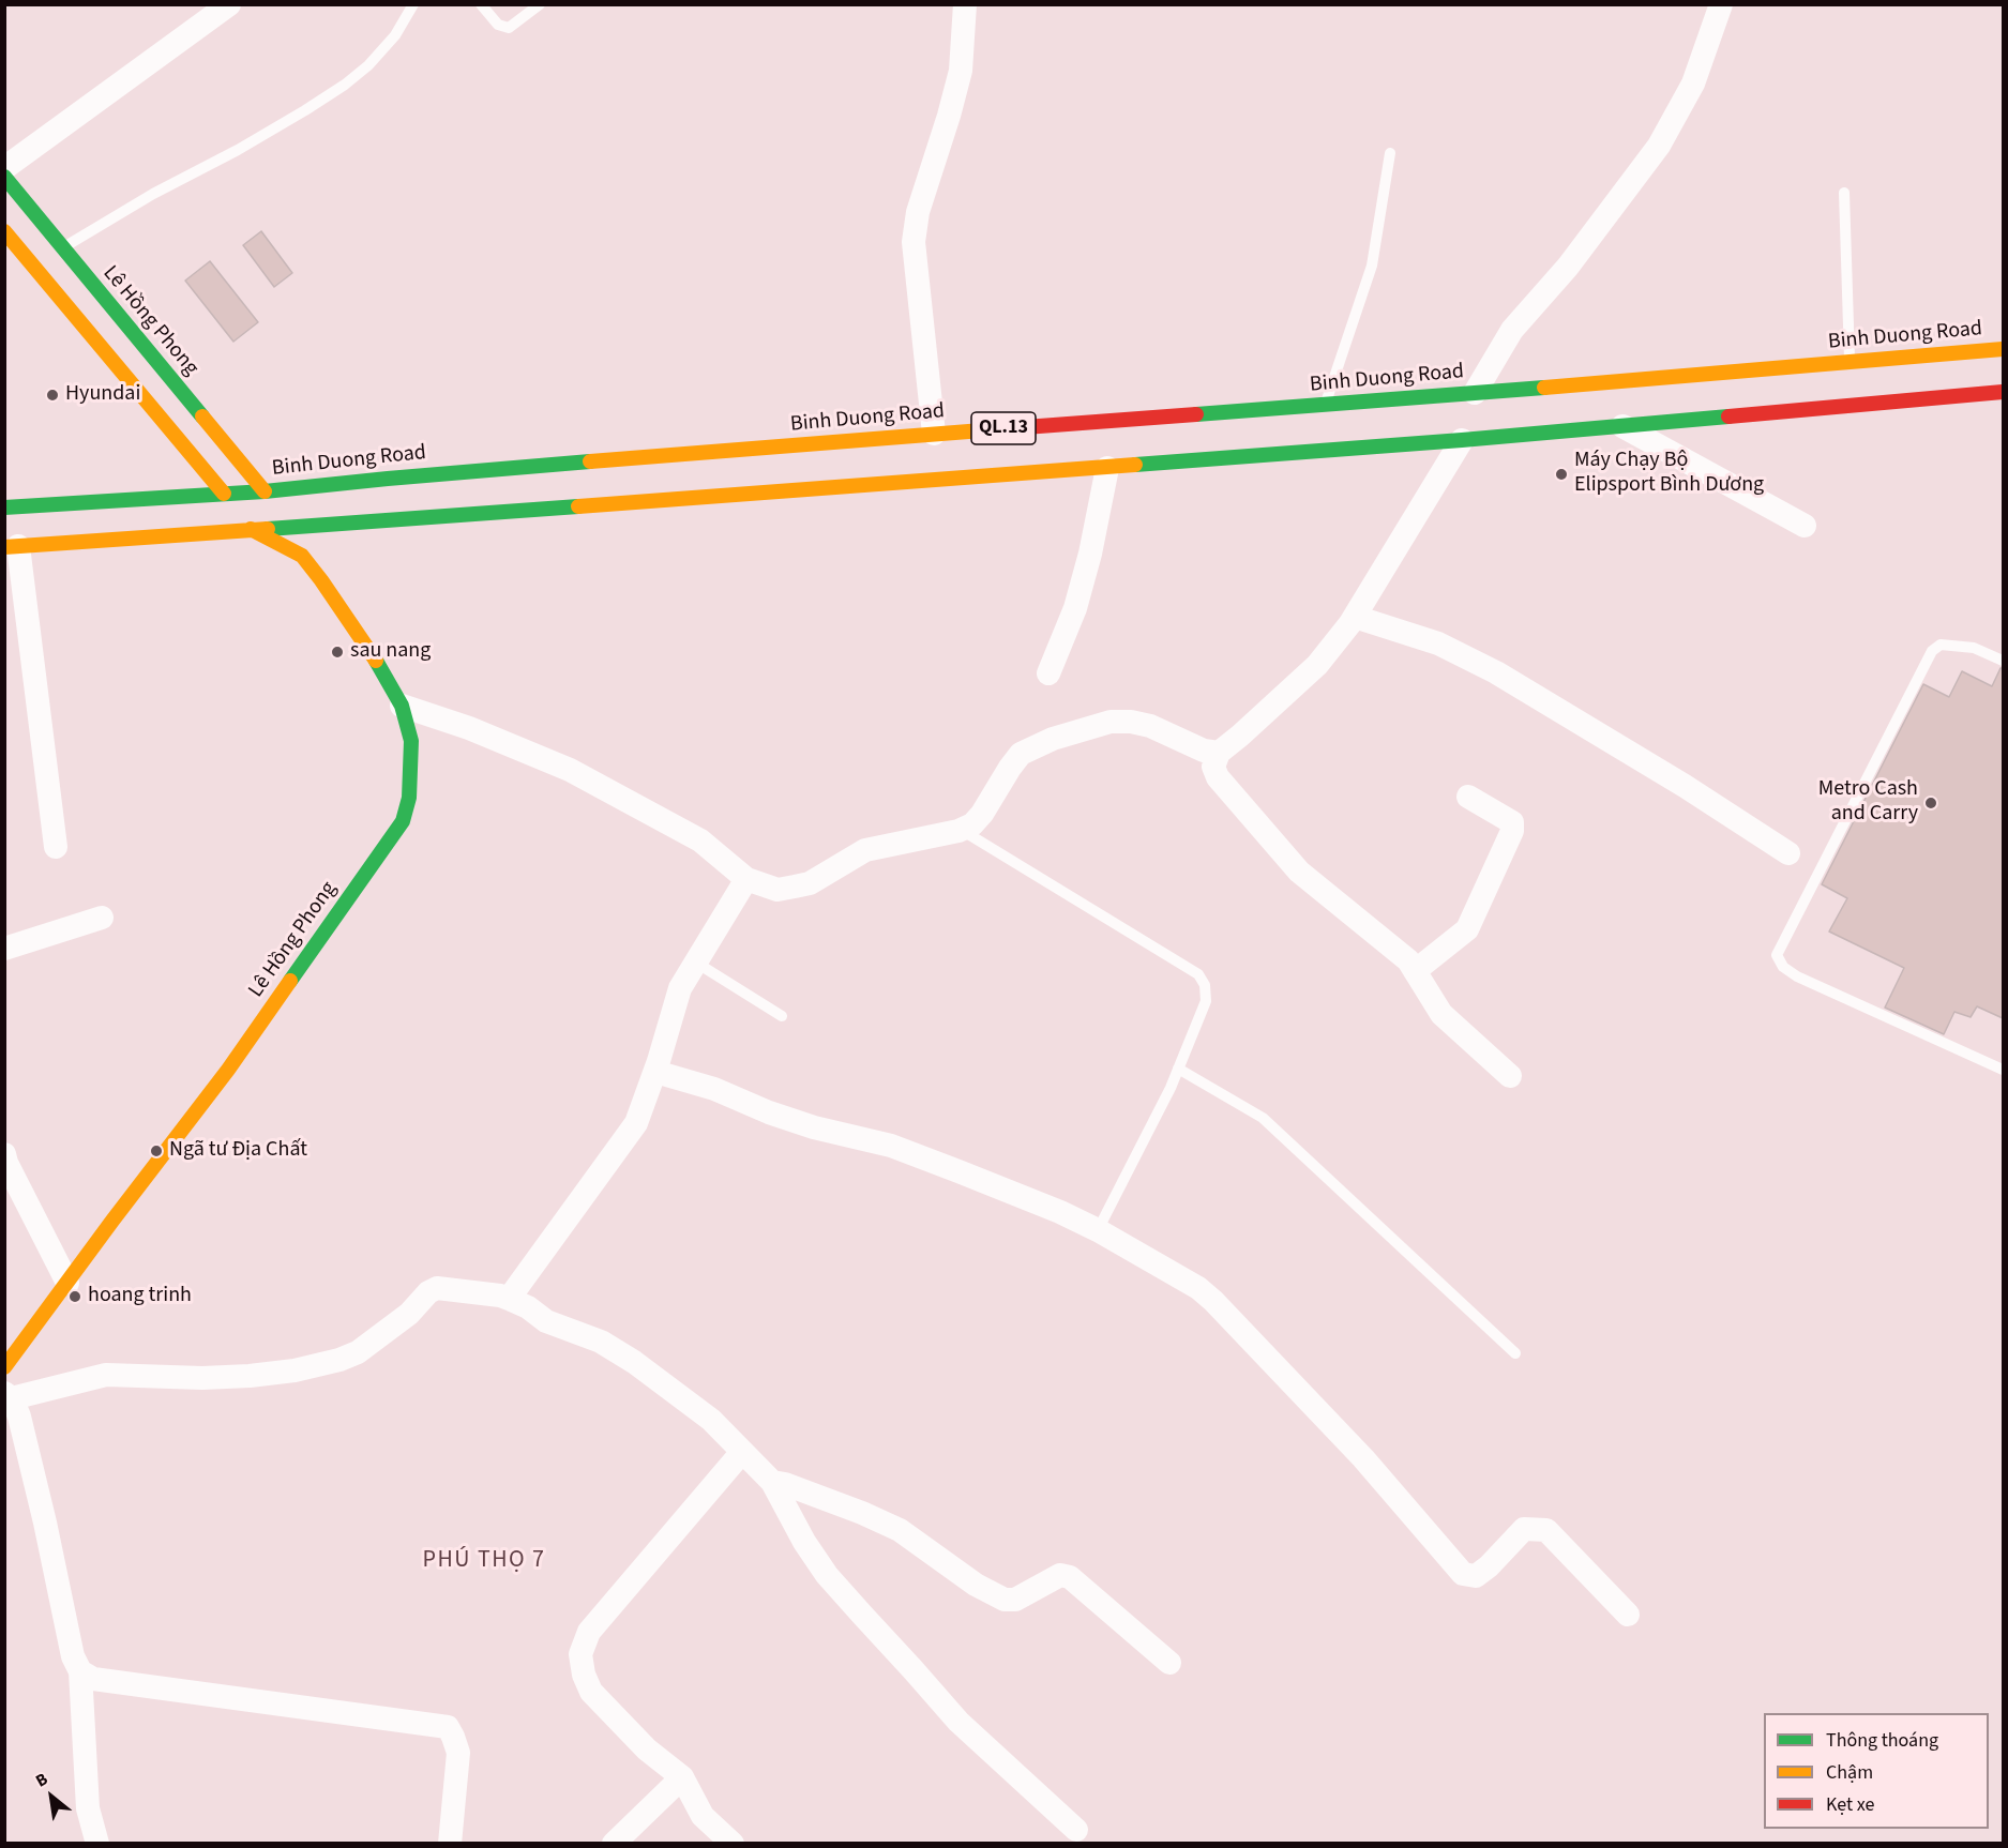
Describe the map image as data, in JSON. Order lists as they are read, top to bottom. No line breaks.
{"streets":{"main road":["Lê Hồng Phong","Binh Duong Road","QL.13"]},"crossings":[["Lê Hồng Phong","Binh Duong Road"],["Lê Hồng Phong","QL.13"]],"districts":["PHÚ THỌ 7"],"places":["Hyundai","Máy Chạy Bộ Elipsport Bình Dương","sau nang","Metro Cash and Carry","Ngã tư Địa Chất","hoang trinh"],"legend":["Thông thoáng","Chậm","Kẹt xe"],"north":"top left"}
